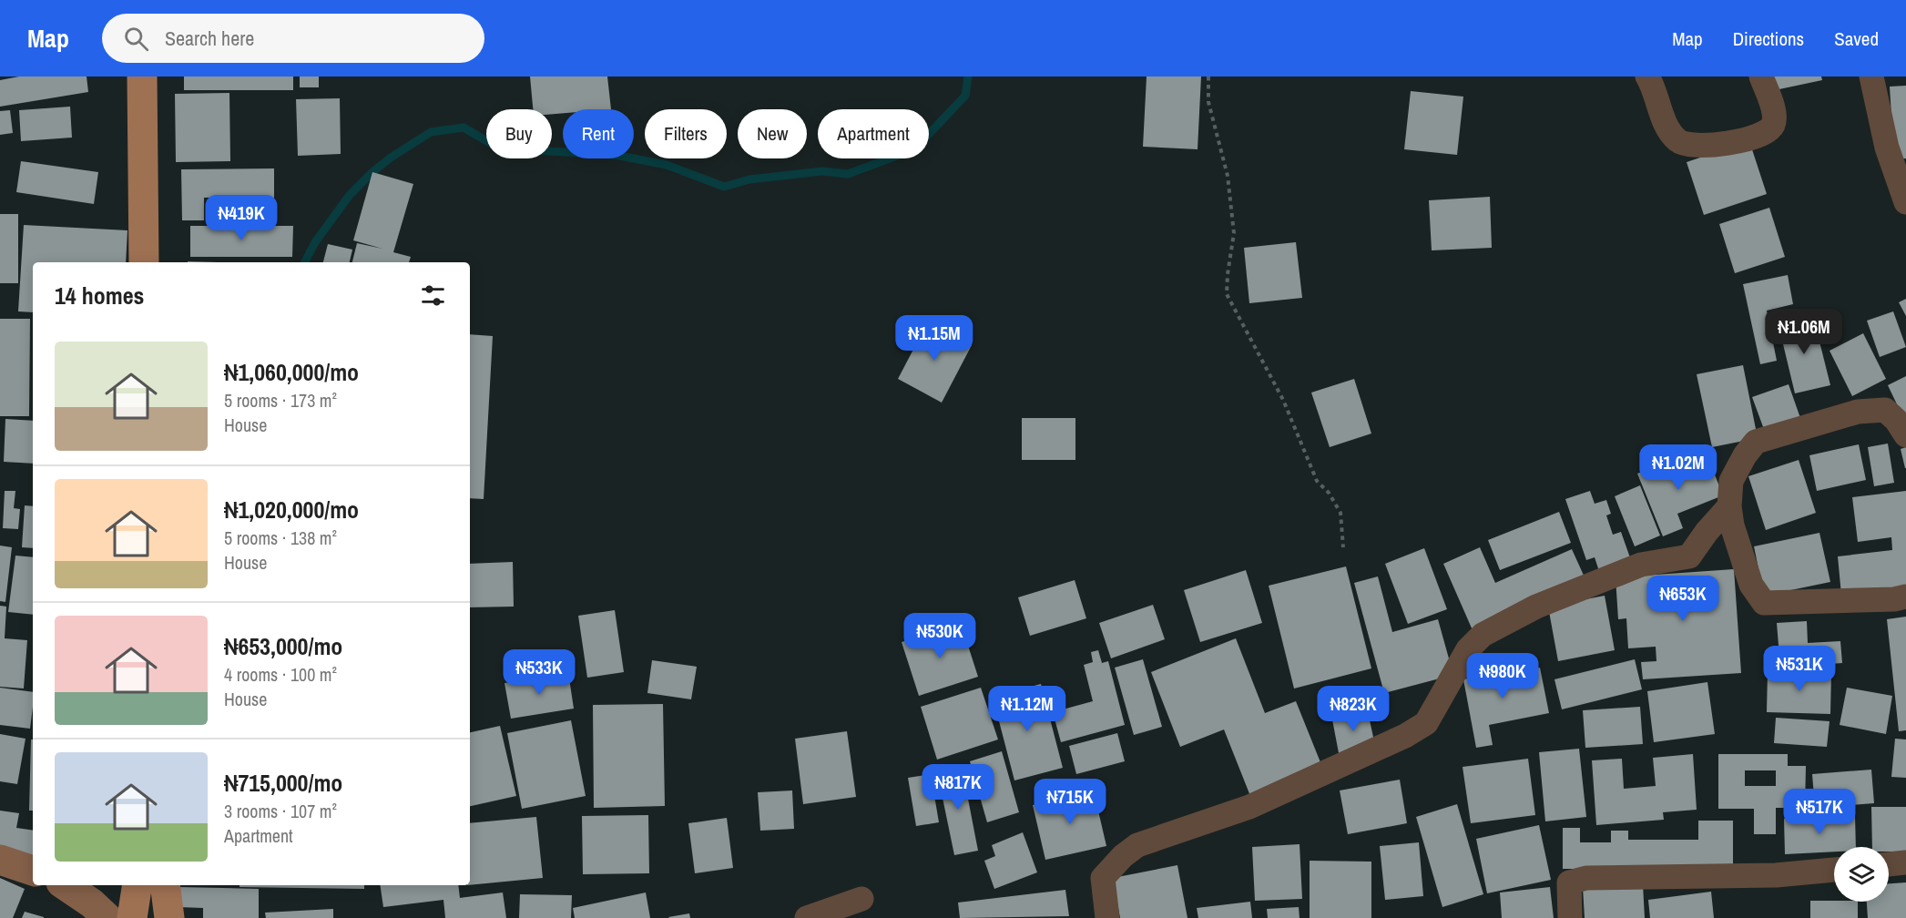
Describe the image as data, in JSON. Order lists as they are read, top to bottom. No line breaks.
{"page":{"header":"Map","search":"Search here","nav":["Map","Directions","Saved"],"chip":["Buy","Rent","Filters","New","Apartment"],"price":["₦419K","₦1.06M","₦1.15M","₦1.02M","₦653K","₦530K","₦531K","₦533K","₦980K","₦1.12M","₦823K","₦817K","₦715K","₦517K"],"heading":"14 homes","list":[{"name":"₦1,060,000/mo","note":"5 rooms · 173 m² · House"},{"name":"₦1,020,000/mo","note":"5 rooms · 138 m² · House"},{"name":"₦653,000/mo","note":"4 rooms · 100 m² · House"},{"name":"₦715,000/mo","note":"3 rooms · 107 m² · Apartment"}]}}
